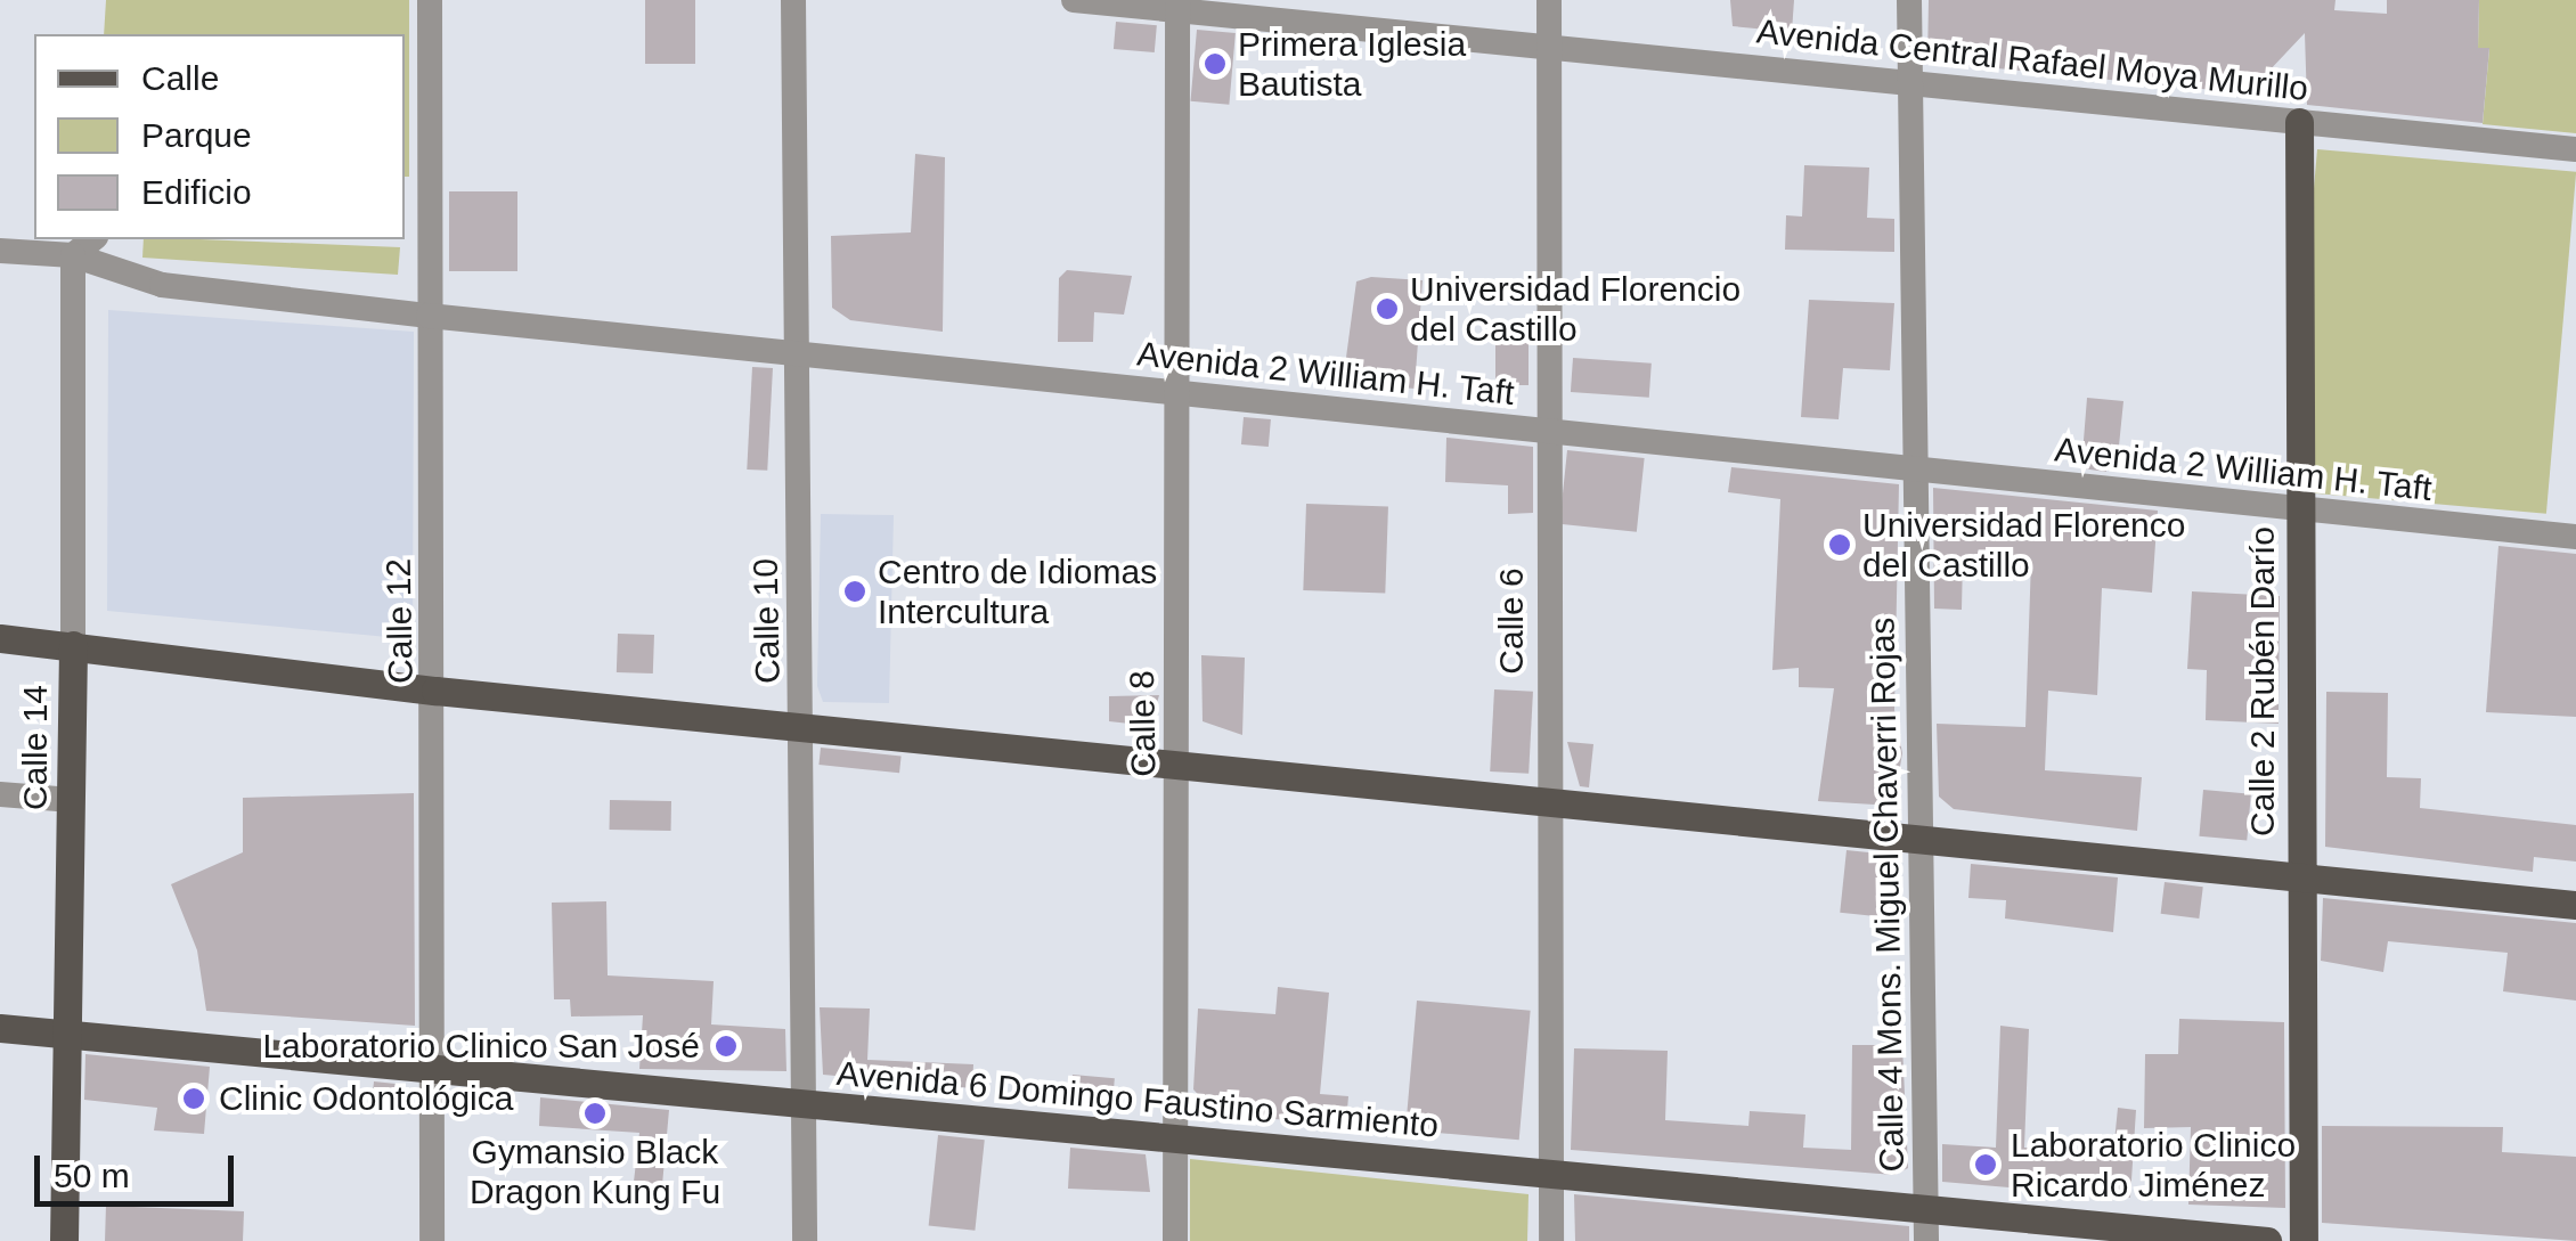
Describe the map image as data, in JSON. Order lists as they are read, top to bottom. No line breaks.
{"streets":{"main road":["Calle 2 Rubén Darío","Calle 14","Avenida 6 Domingo Faustino Sarmiento"],"street":["Avenida Central Rafael Moya Murillo","Avenida 2 William H. Taft","Calle 12","Calle 10","Calle 6","Calle 8","Calle 4 Mons. Miguel Chaverri Rojas"]},"crossings":[["Avenida Central Rafael Moya Murillo","Calle 6"],["Avenida Central Rafael Moya Murillo","Calle 2 Rubén Darío"],["Avenida Central Rafael Moya Murillo","Calle 8"],["Avenida Central Rafael Moya Murillo","Calle 4 Mons. Miguel Chaverri Rojas"],["Avenida 2 William H. Taft","Calle 12"],["Avenida 2 William H. Taft","Calle 10"],["Avenida 2 William H. Taft","Calle 6"],["Avenida 2 William H. Taft","Calle 2 Rubén Darío"],["Avenida 2 William H. Taft","Calle 8"],["Avenida 2 William H. Taft","Calle 14"],["Avenida 2 William H. Taft","Calle 4 Mons. Miguel Chaverri Rojas"],["Calle 12","Avenida 6 Domingo Faustino Sarmiento"],["Calle 10","Avenida 6 Domingo Faustino Sarmiento"],["Calle 6","Avenida 6 Domingo Faustino Sarmiento"],["Calle 8","Avenida 6 Domingo Faustino Sarmiento"],["Calle 14","Avenida 6 Domingo Faustino Sarmiento"],["Calle 4 Mons. Miguel Chaverri Rojas","Avenida 6 Domingo Faustino Sarmiento"]],"places":["Primera Iglesia Bautista","Universidad Florencio del Castillo","Universidad Florenco del Castillo","Centro de Idiomas Intercultura","Laboratorio Clinico San José","Clinic Odontológica","Gymansio Black Dragon Kung Fu","Laboratorio Clinico Ricardo Jiménez"],"legend":["Calle","Parque","Edificio"],"scale_bar":"50 m"}
